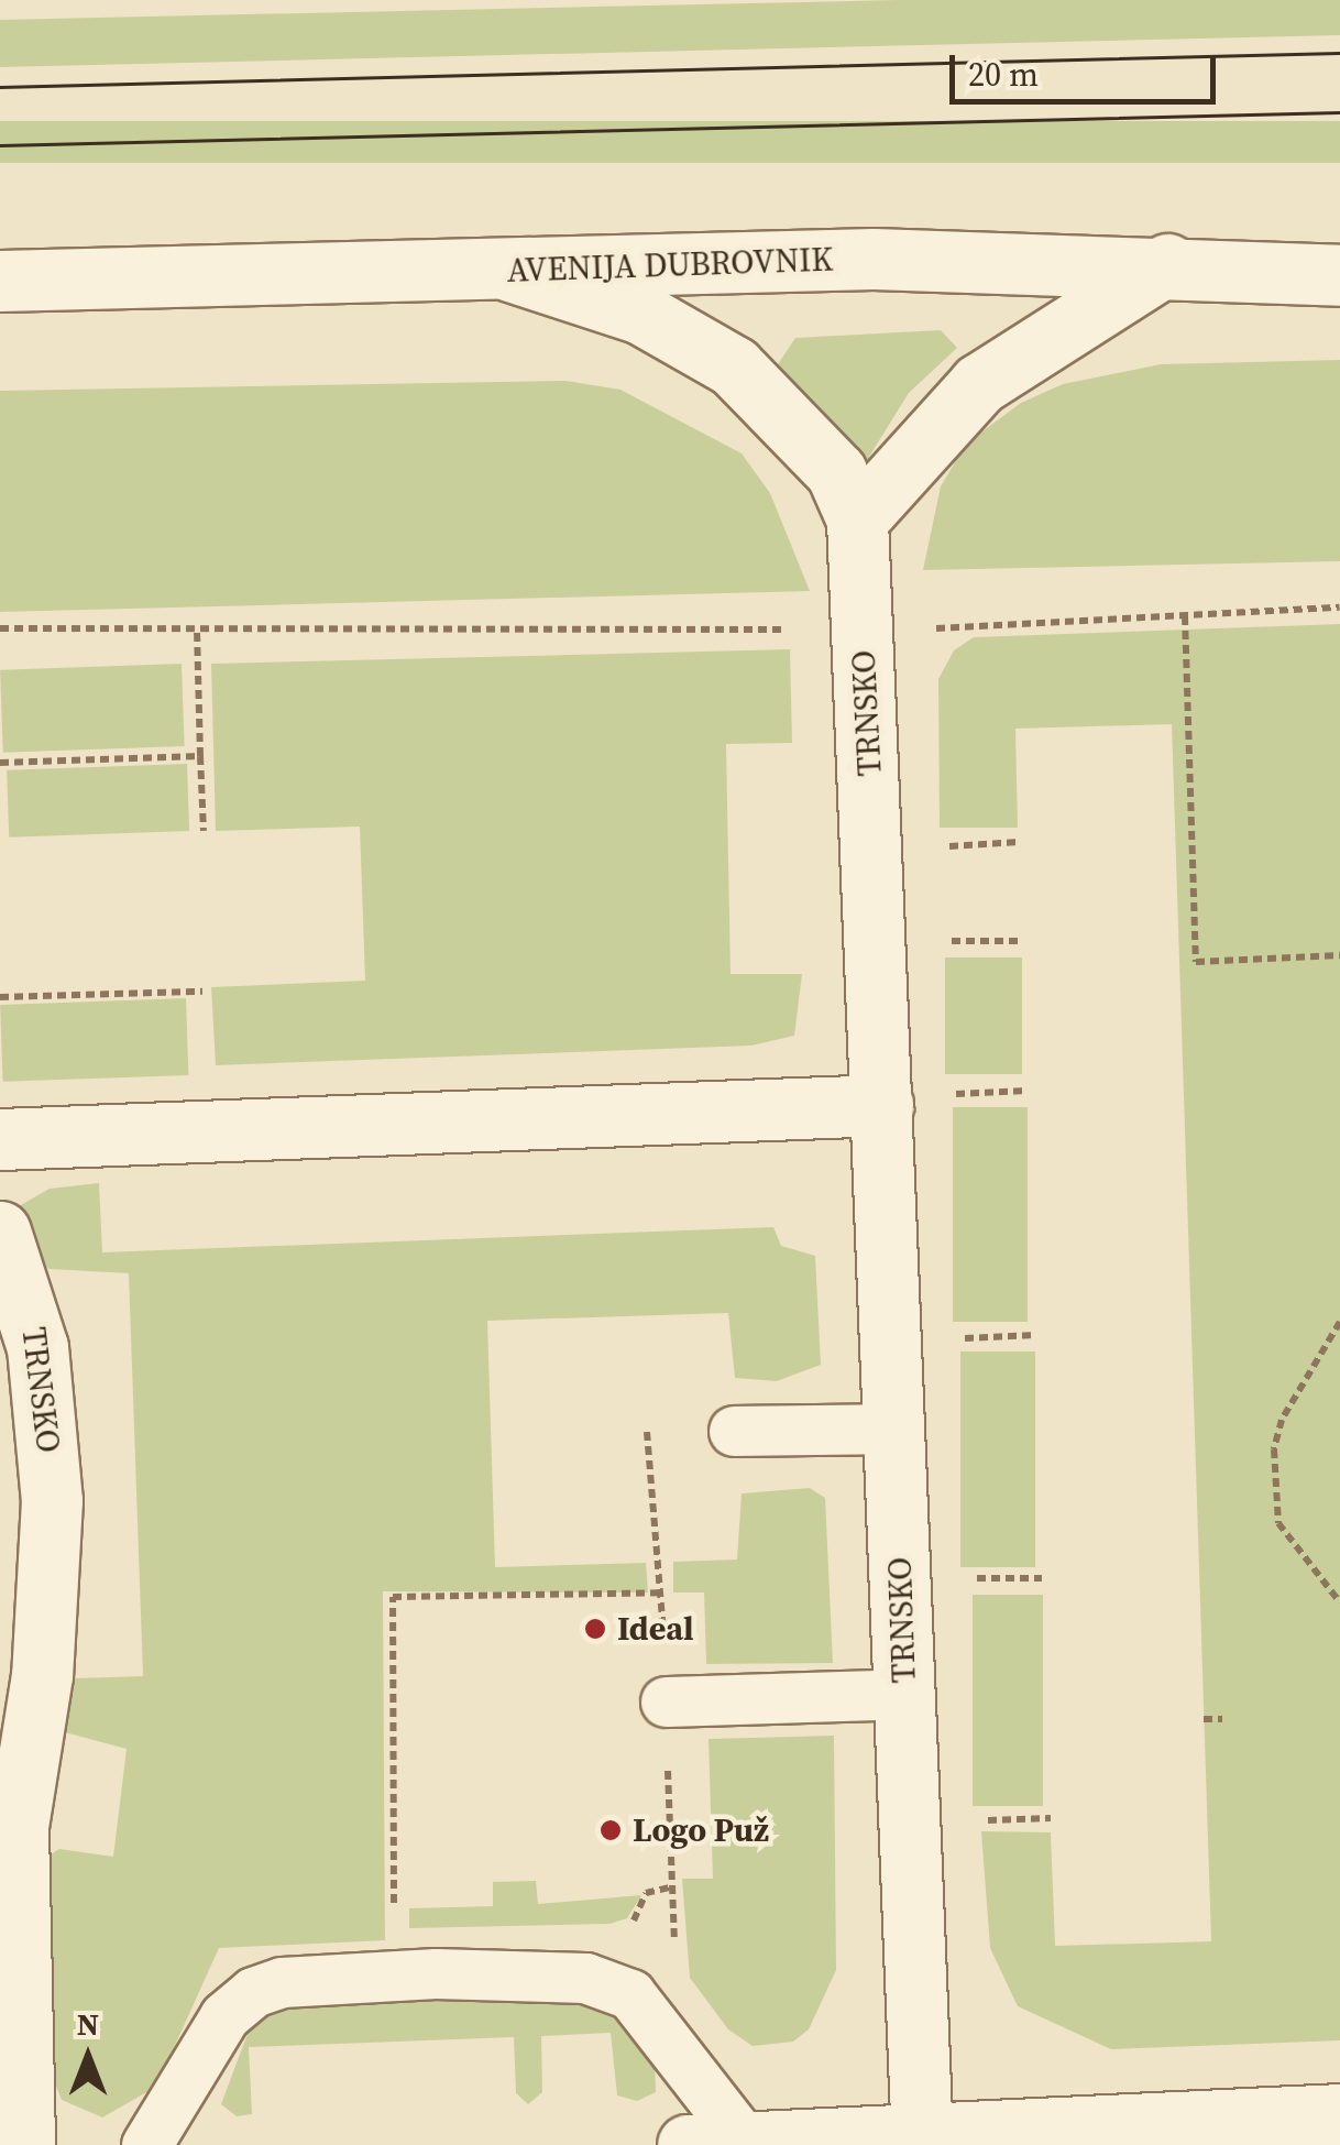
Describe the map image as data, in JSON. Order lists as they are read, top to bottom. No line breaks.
{"streets":{"street":["AVENIJA DUBROVNIK","TRNSKO"]},"crossings":[["AVENIJA DUBROVNIK","TRNSKO"]],"places":["Ideal","Logo Puž"],"scale_bar":"20 m","north":"top"}
